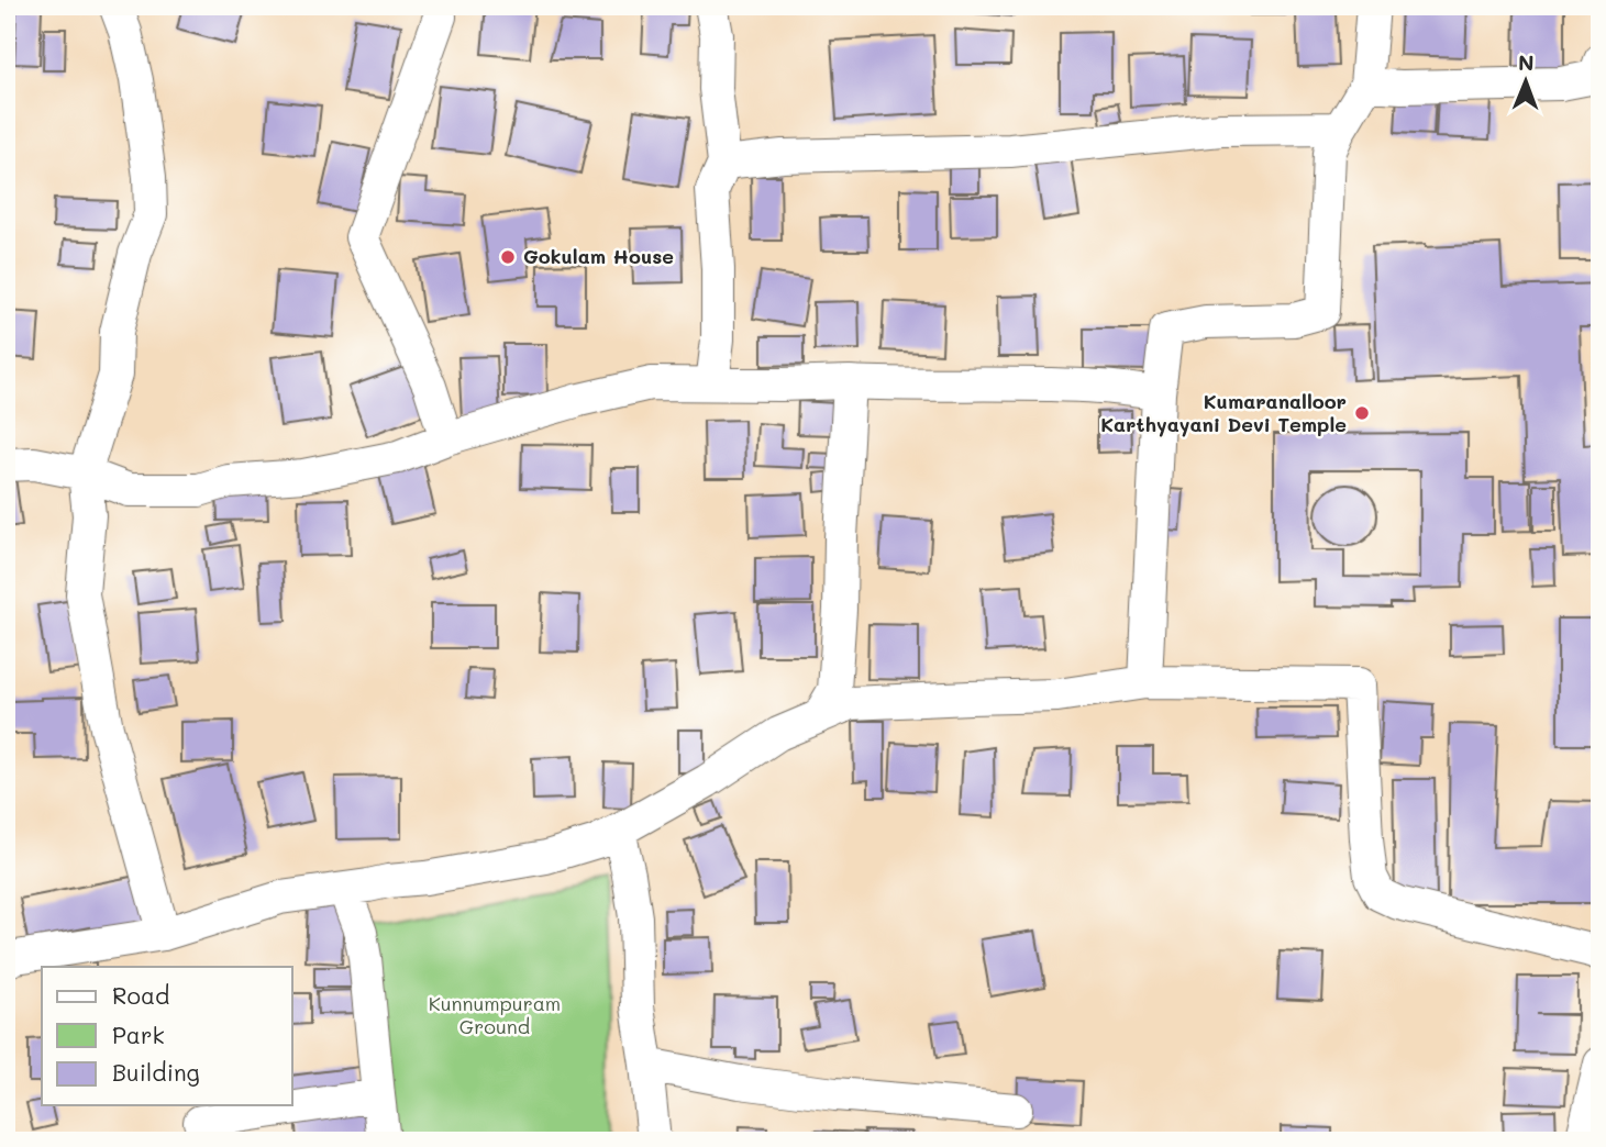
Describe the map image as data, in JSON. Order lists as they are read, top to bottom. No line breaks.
{"parks":["Kunnumpuram Ground"],"places":["Gokulam House","Kumaranalloor Karthyayani Devi Temple"],"legend":["Road","Park","Building"],"north":"top"}
